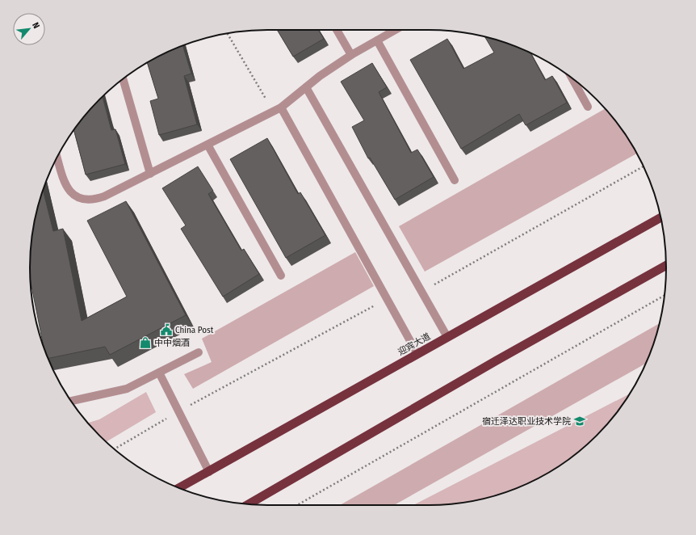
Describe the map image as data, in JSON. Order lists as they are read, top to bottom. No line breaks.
{"streets":{"highway":["迎宾大道"]},"places":{"public building":["China Post"],"shop":["中中烟酒"],"school or university":["宿迁泽达职业技术学院"]},"north":"top right"}
